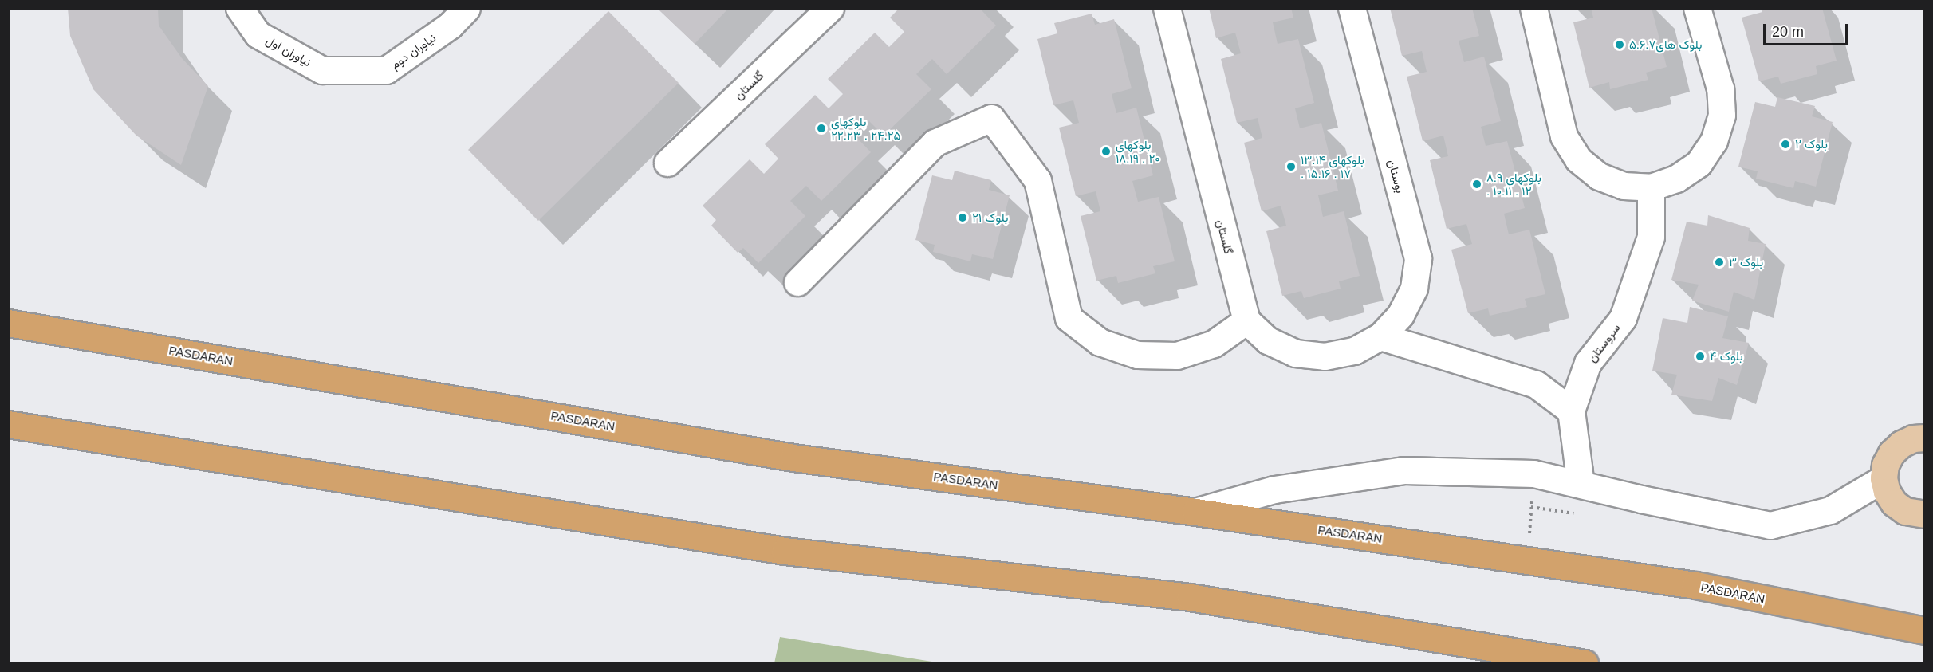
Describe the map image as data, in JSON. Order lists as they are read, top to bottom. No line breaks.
{"streets":{"highway":["PASDARAN"],"street":["نیاوران اول","نیاوران دوم","گلستان","بوستان","سروستان"]},"crossings":[["نیاوران اول","نیاوران دوم"]],"places":["بلوک های۵.۶.۷","بلوکهای ۲۲.۲۳ . ۲۴.۲۵","بلوک ۲","بلوکهای ۱۸.۱۹ . ۲۰","بلوکهای ۱۳.۱۴ . ۱۵.۱۶ . ۱۷","بلوکهای ۸.۹ . ۱۰.۱۱ . ۱۲","بلوک ۲۱","بلوک ۳","بلوک ۴"],"scale_bar":"20 m"}
